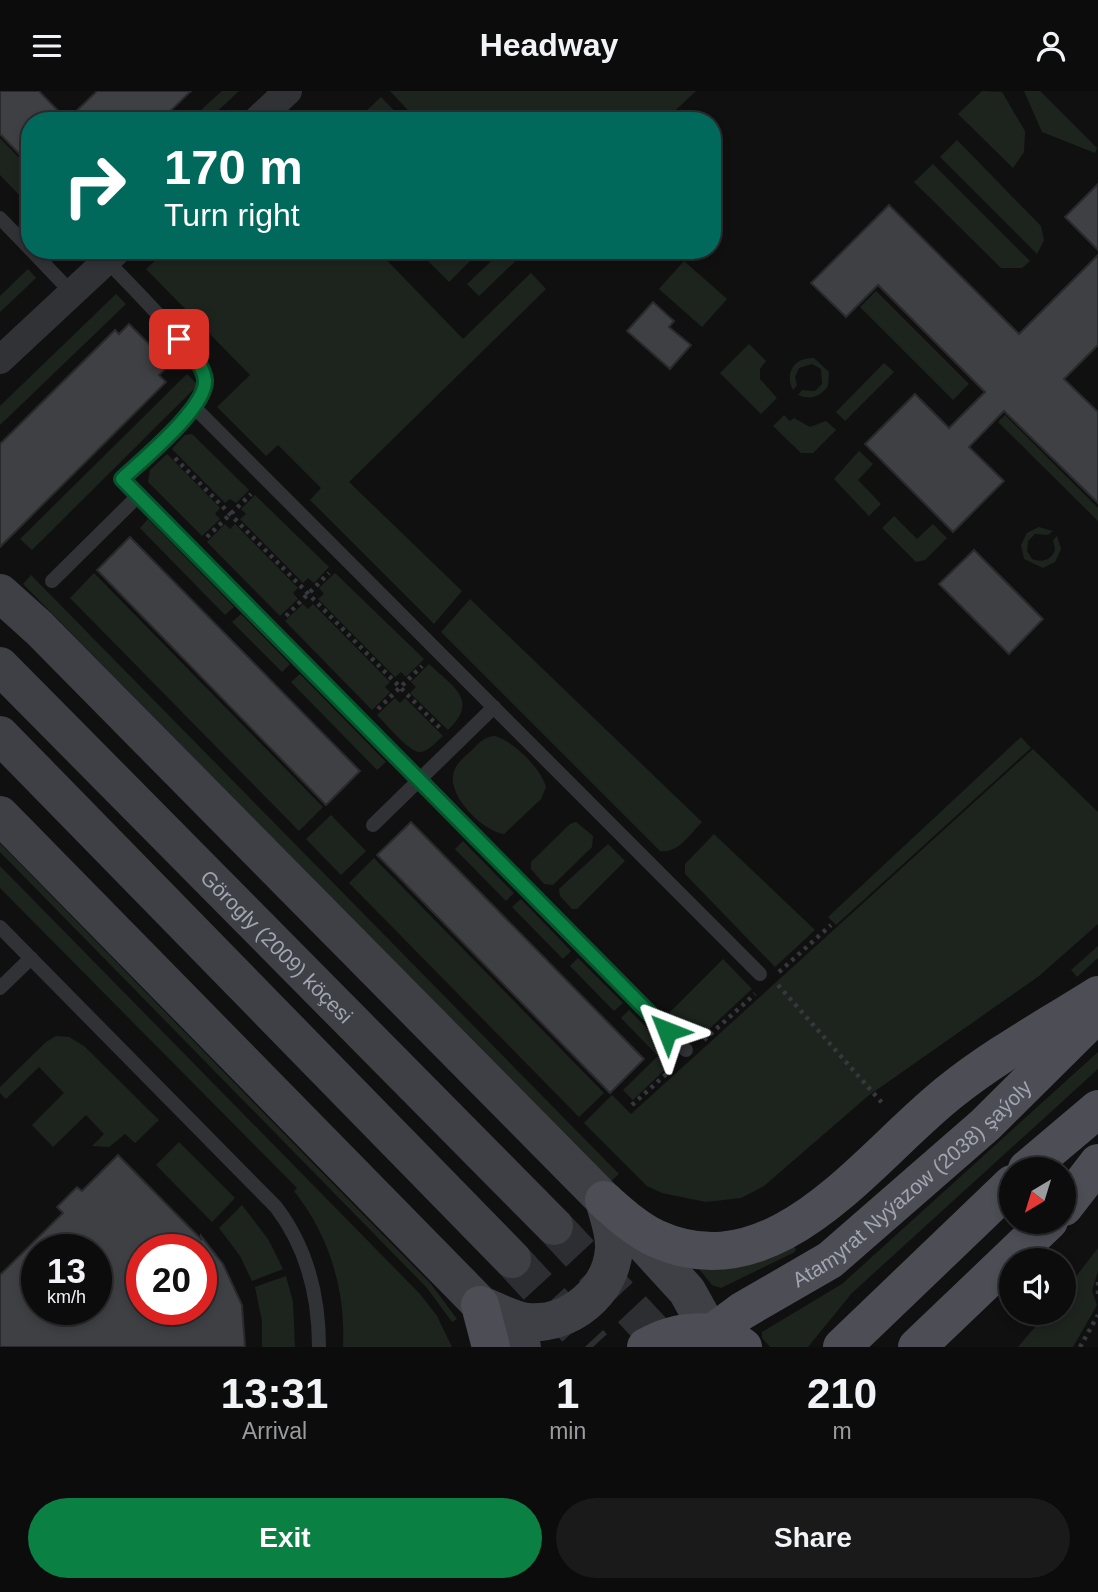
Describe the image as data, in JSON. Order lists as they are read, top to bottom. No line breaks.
{"streets":{"main road":["Görogly (2009) köçesi","Atamyrat Nyýazow (2038) şaýoly"]},"north":"bottom left","page":{"header":"Headway","turn":["170 m","Turn right"],"speed":"13 km/h","limit":"20","eta":["13:31","Arrival","1","min","210","m"],"buttons":["Exit","Share"]}}
